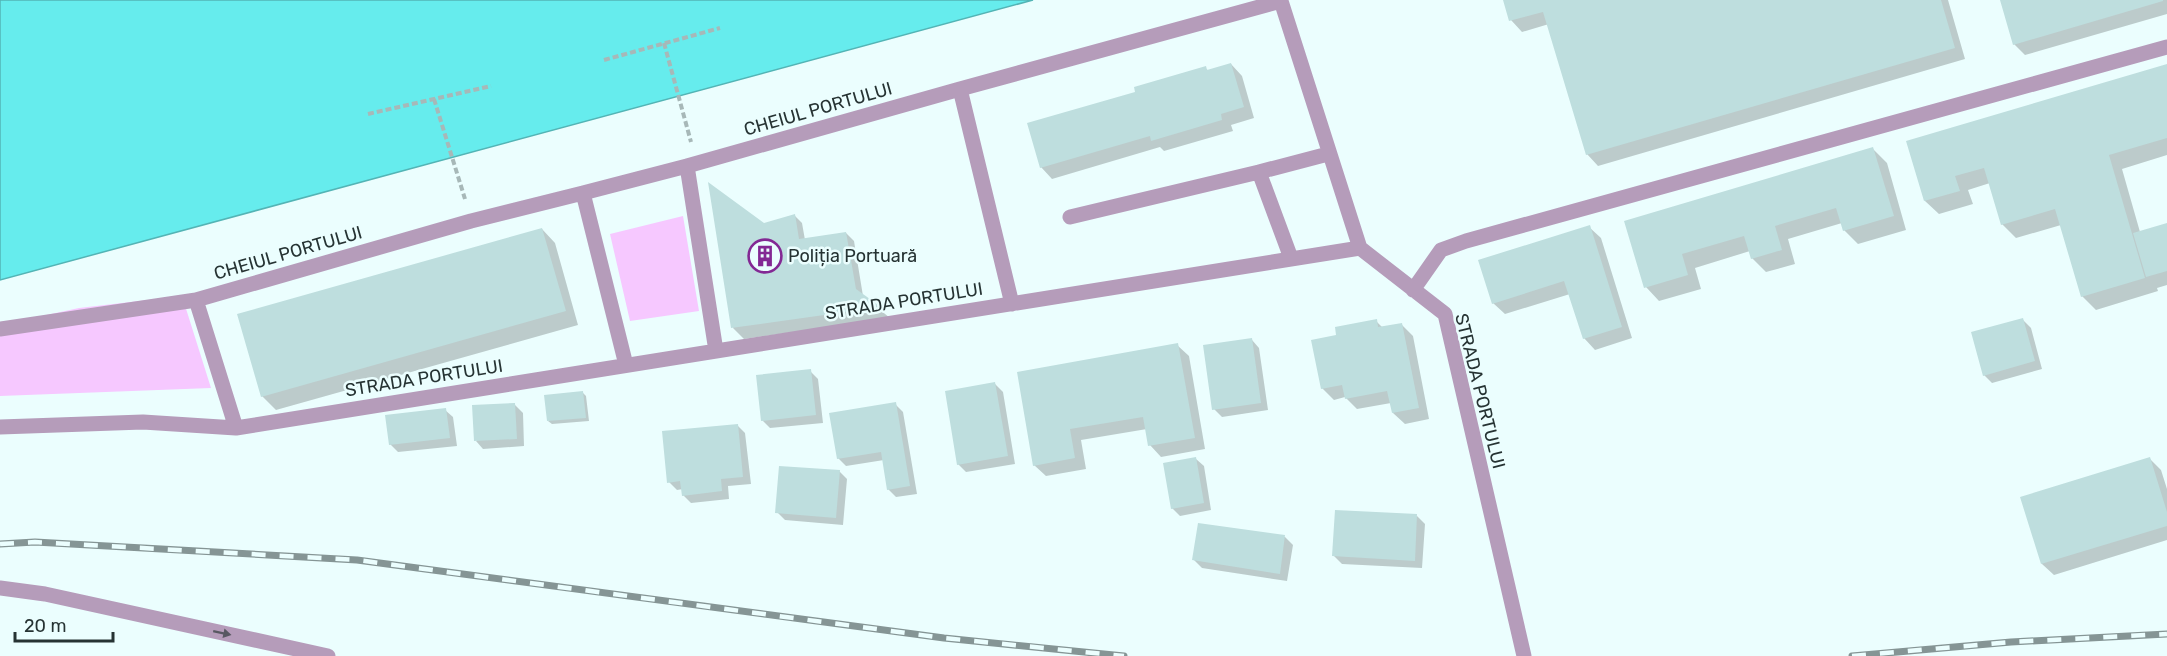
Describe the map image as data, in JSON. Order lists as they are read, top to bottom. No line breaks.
{"streets":{"street":["CHEIUL PORTULUI","STRADA PORTULUI"]},"places":{"building":["Poliția Portuară"]},"scale_bar":"20 m"}
